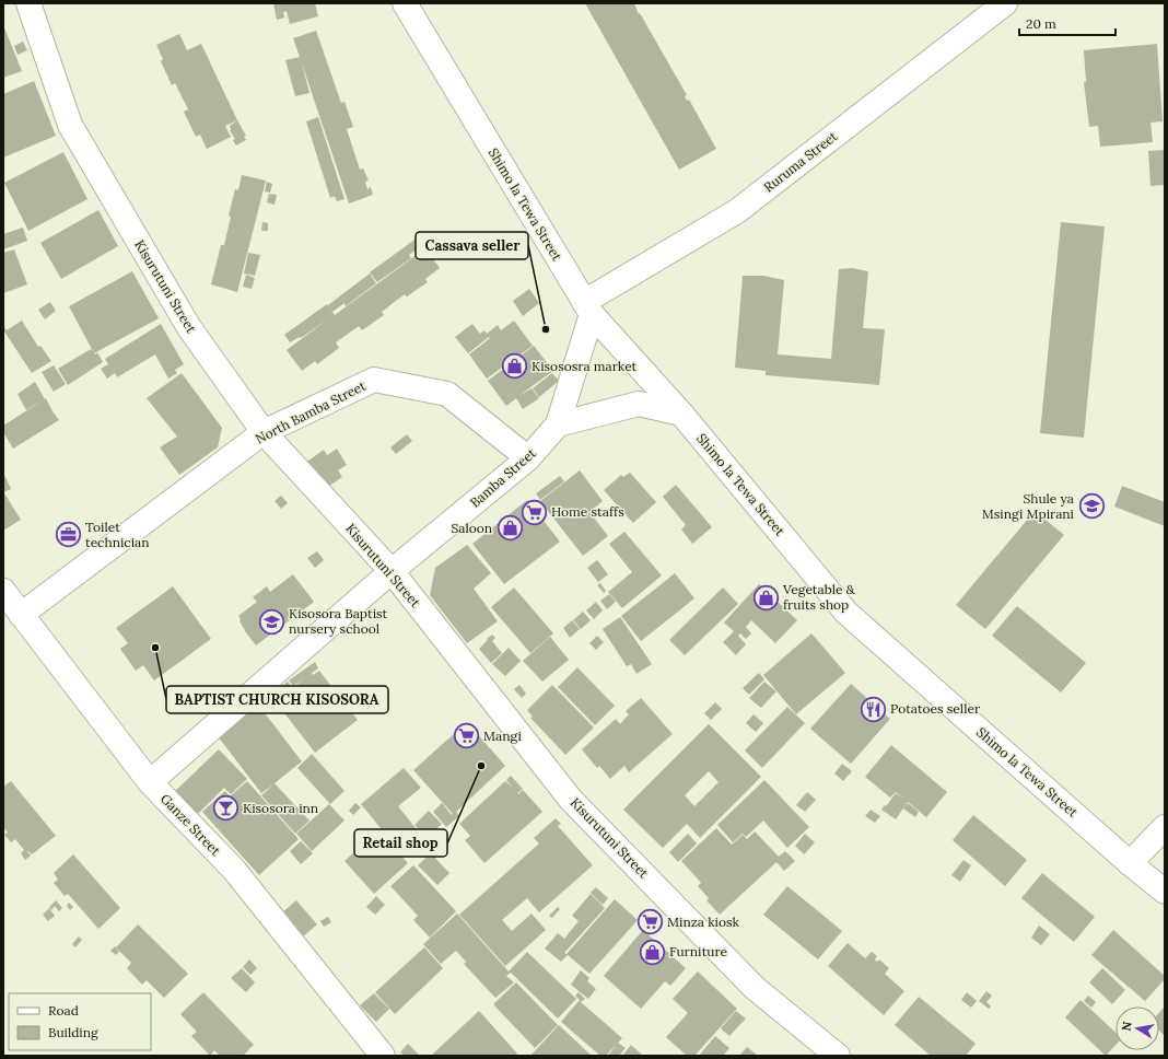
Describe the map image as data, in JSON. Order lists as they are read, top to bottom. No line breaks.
{"streets":{"street":["Ruruma Street","Shimo la Tewa Street","Kisurutuni Street","North Bamba Street","Bamba Street","Ganze Street"]},"crossings":[["Ruruma Street","Shimo la Tewa Street"],["Kisurutuni Street","North Bamba Street"],["Kisurutuni Street","Bamba Street"],["North Bamba Street","Bamba Street"],["North Bamba Street","Ganze Street"],["Bamba Street","Ganze Street"]],"places":{"other":["Cassava seller","BAPTIST CHURCH KISOSORA","Retail shop"],"shop":["Kisososra market","Saloon","Vegetable & fruits shop","Furniture"],"school or university":["Shule ya Msingi Mpirani","Kisosora Baptist nursery school"],"supermarket":["Home staffs","Mangi","Minza kiosk"],"office":["Toilet technician"],"restaurant":["Potatoes seller"],"bar":["Kisosora inn"]},"legend":["Road","Building"],"scale_bar":"20 m","north":"left"}
